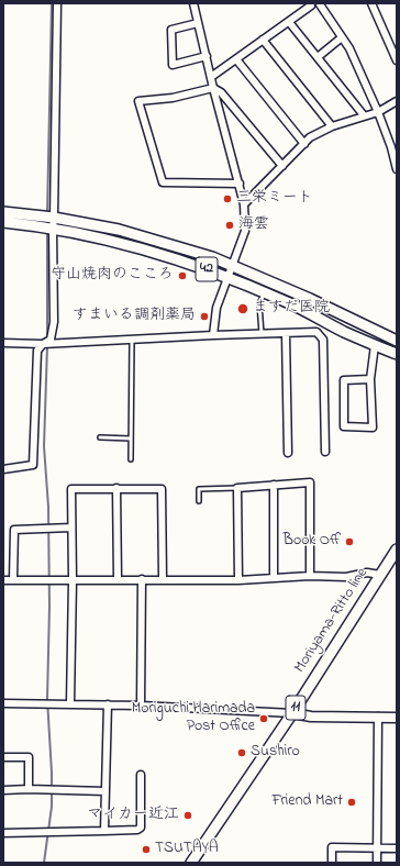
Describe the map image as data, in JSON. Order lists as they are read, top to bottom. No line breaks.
{"streets":{"main road":["42","Moriyama-Ritto line","11"]},"places":["三栄ミート","海雲","守山焼肉のこころ","ますだ医院","すまいる調剤薬局","Book Off","Moriguchi Harimada Post Office","Sushiro","Friend Mart","マイカー近江","TSUTAYA"]}
